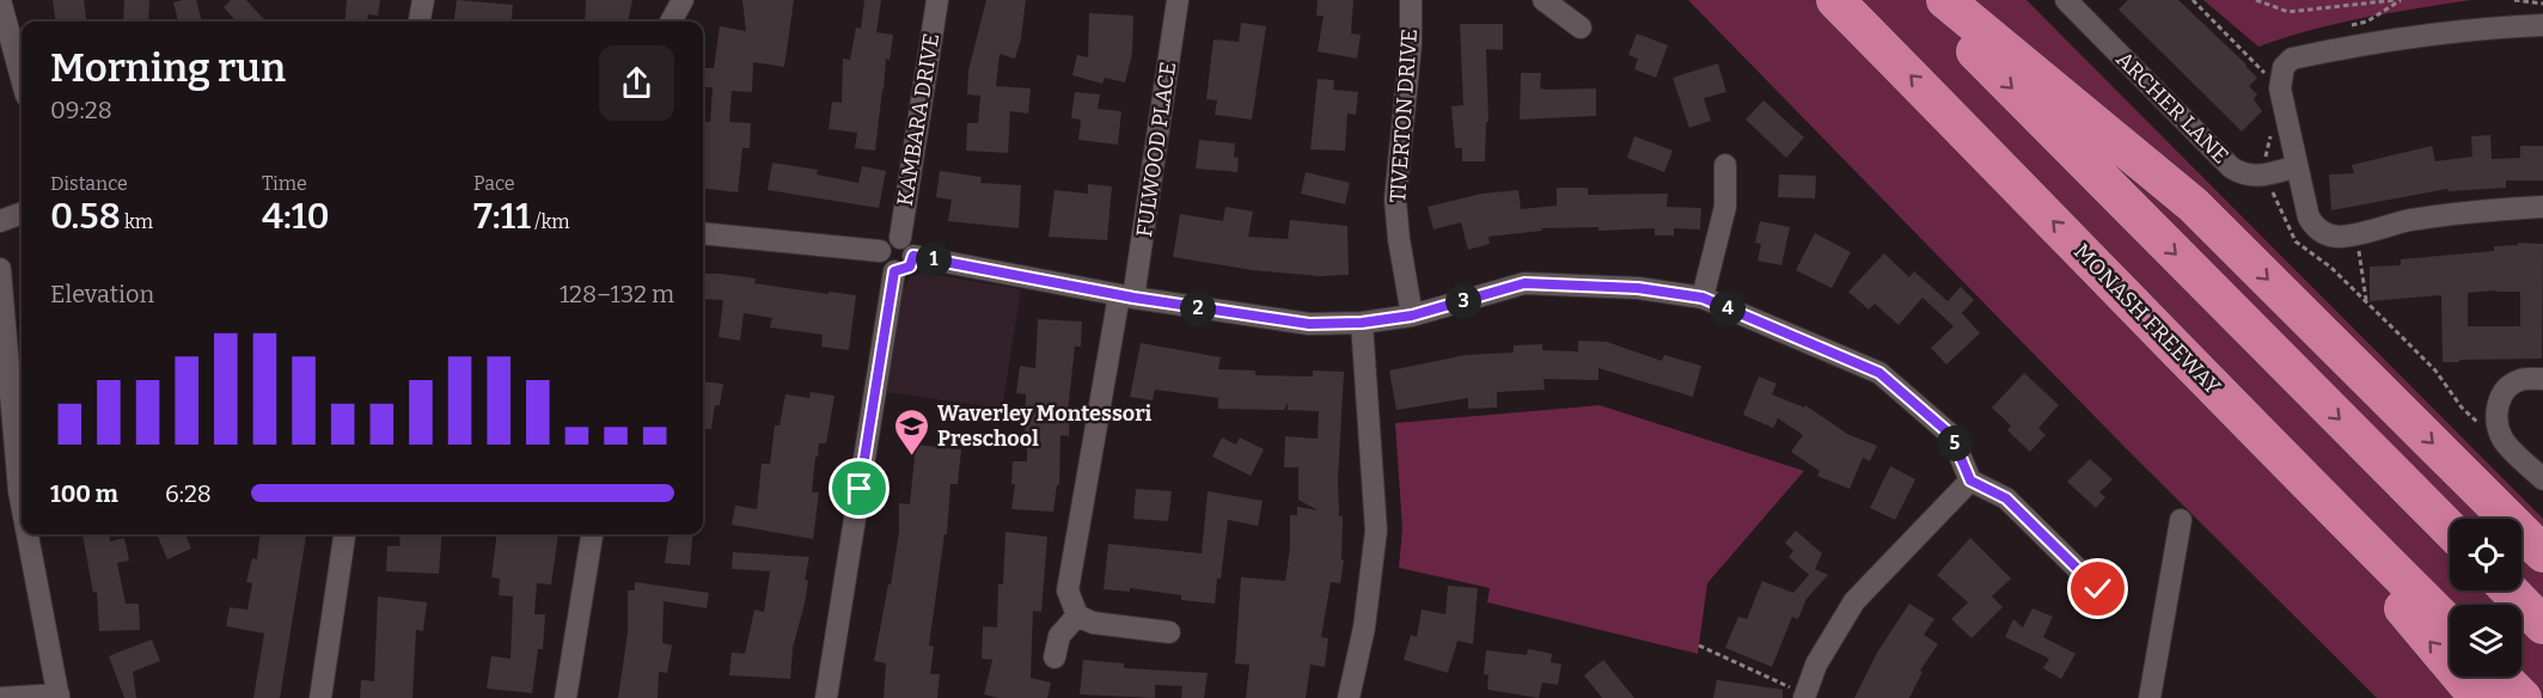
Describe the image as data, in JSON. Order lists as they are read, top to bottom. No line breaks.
{"streets":{"highway":["MONASH FREEWAY"],"street":["ARCHER LANE","TIVERTON DRIVE","KAMBARA DRIVE","FULWOOD PLACE"]},"places":{"school or university":["Waverley Montessori Preschool"]},"page":{"heading":["Morning run","09:28"],"stats":[["Distance","0.58 km"],["Time","4:10"],["Pace","7:11 /km"]],"pins":["1","3","2","4","5"],"chart":["Elevation","128–132 m"],"list":[{"name":"100 m","note":"6:28"}]}}
